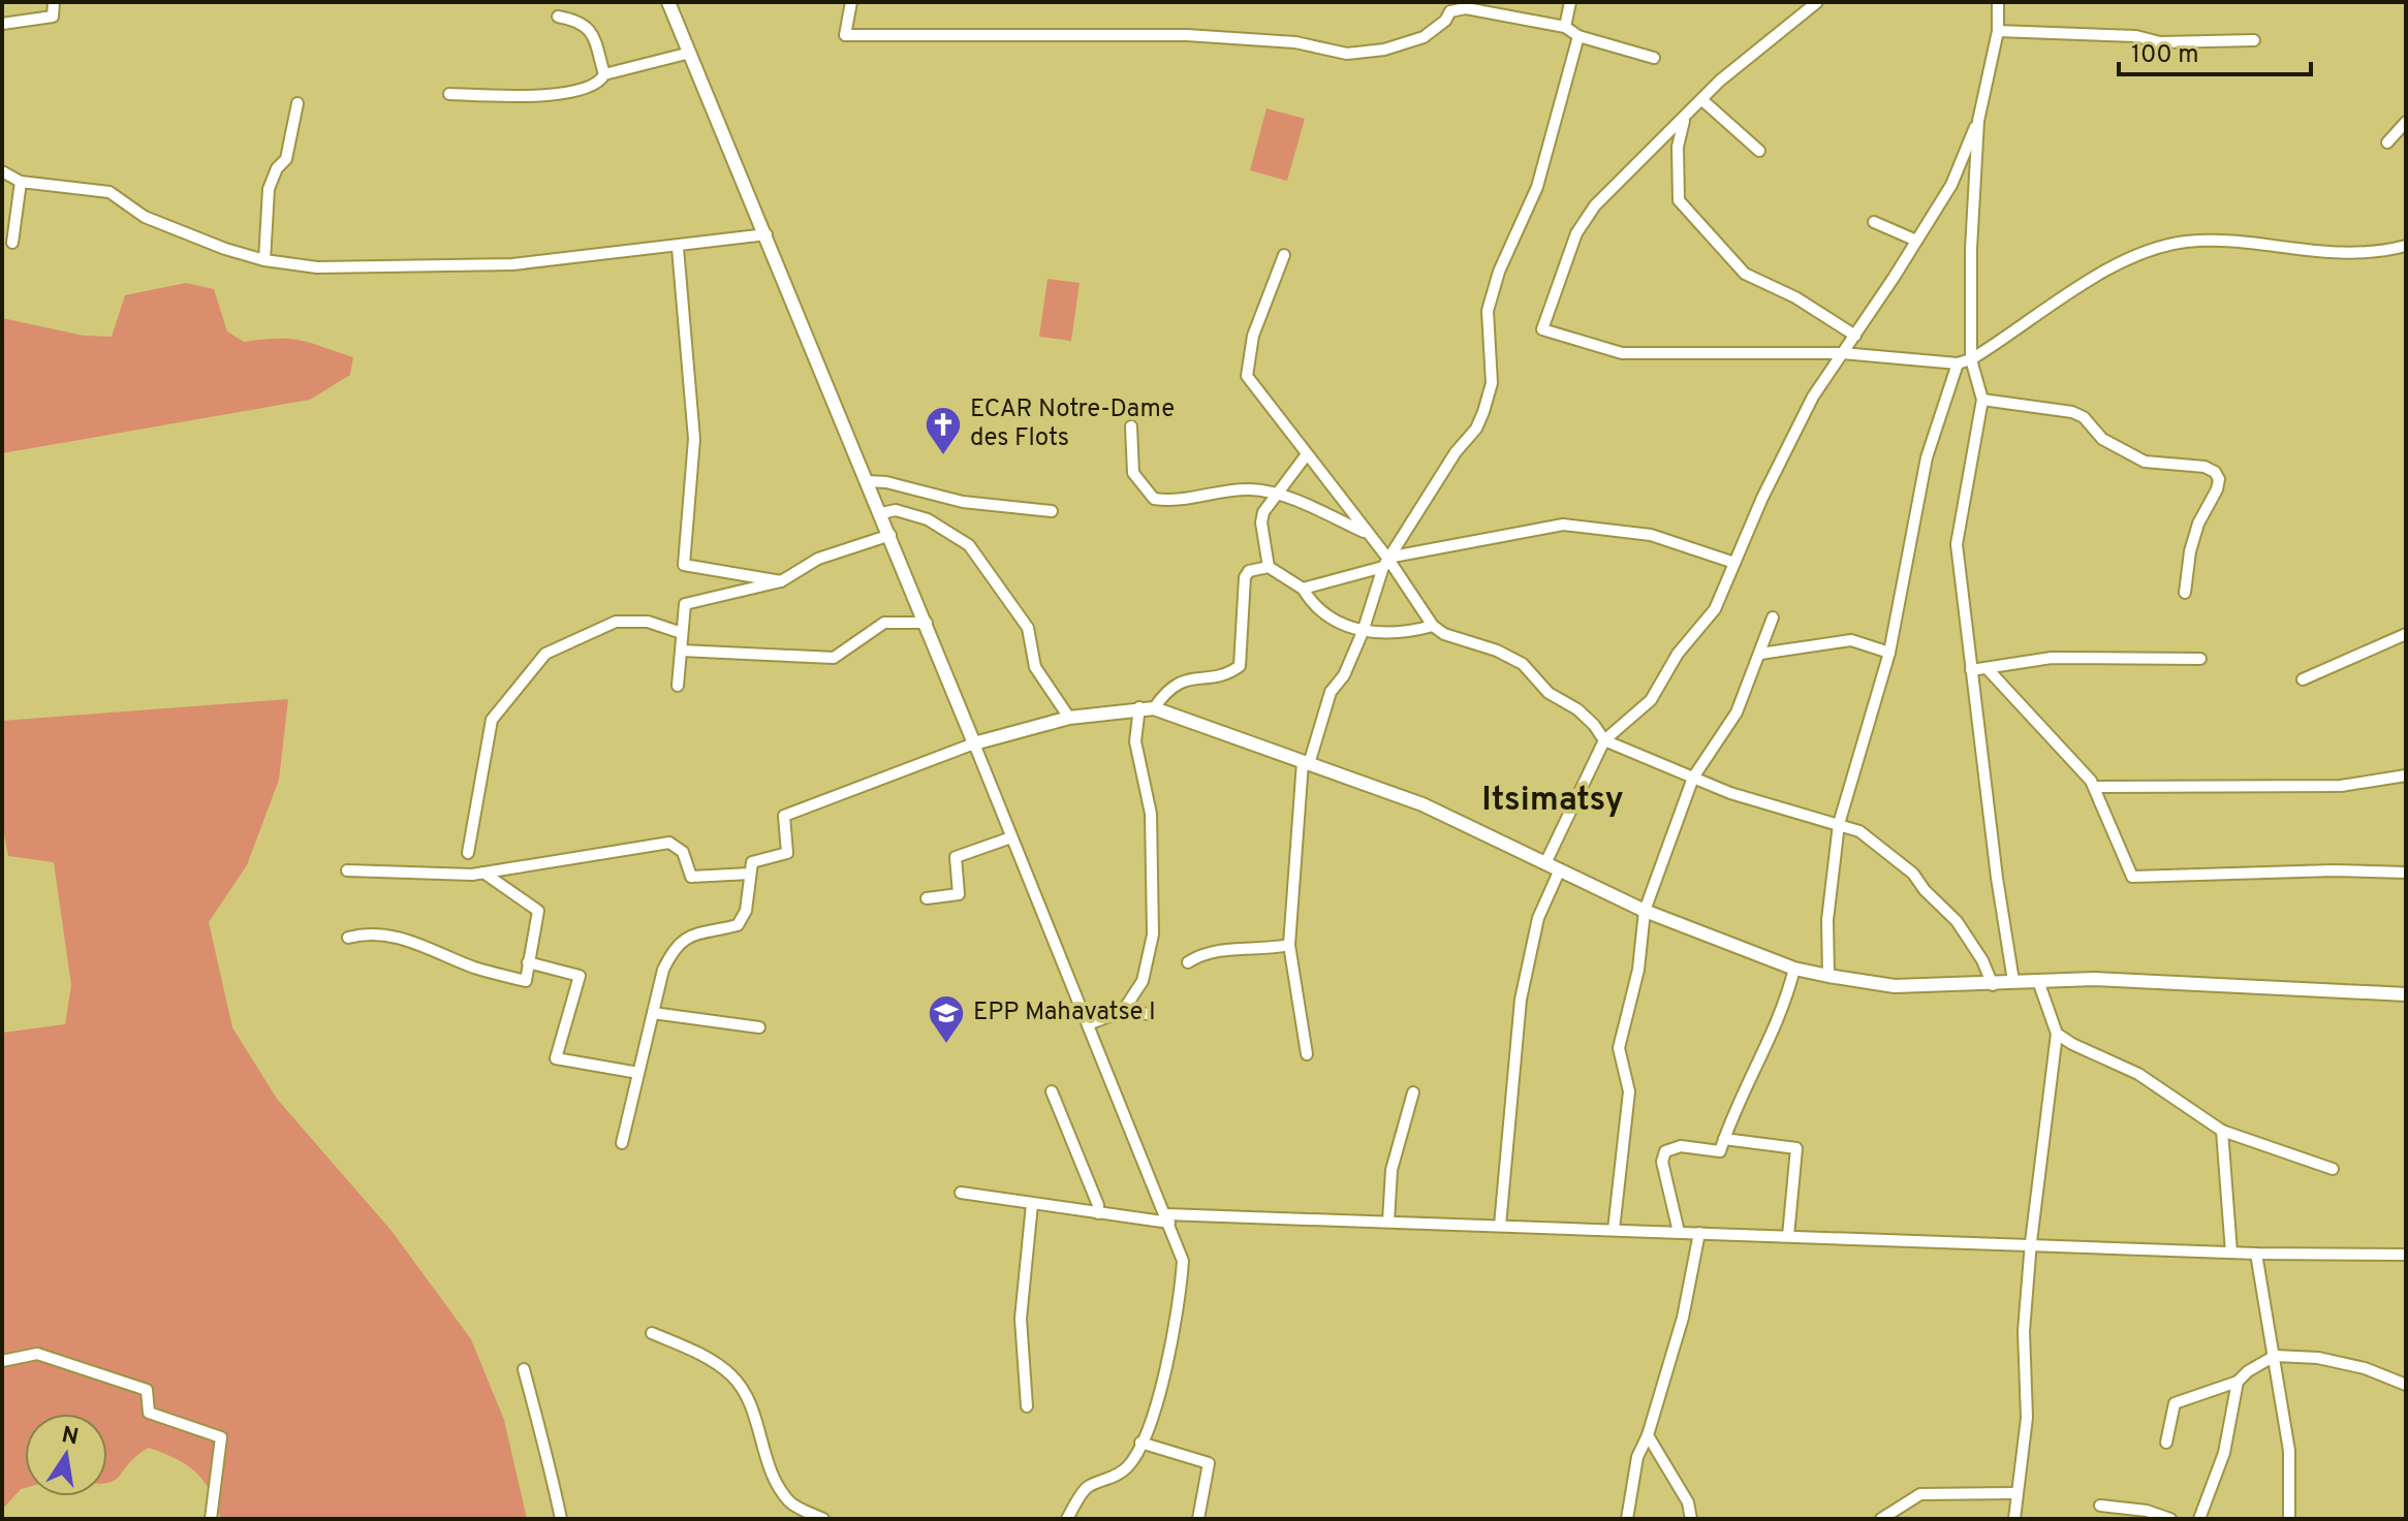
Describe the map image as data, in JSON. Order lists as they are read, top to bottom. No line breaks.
{"districts":["Itsimatsy"],"places":{"church":["ECAR Notre-Dame des Flots"],"school or university":["EPP Mahavatse I"]},"scale_bar":"100 m","north":"top"}
